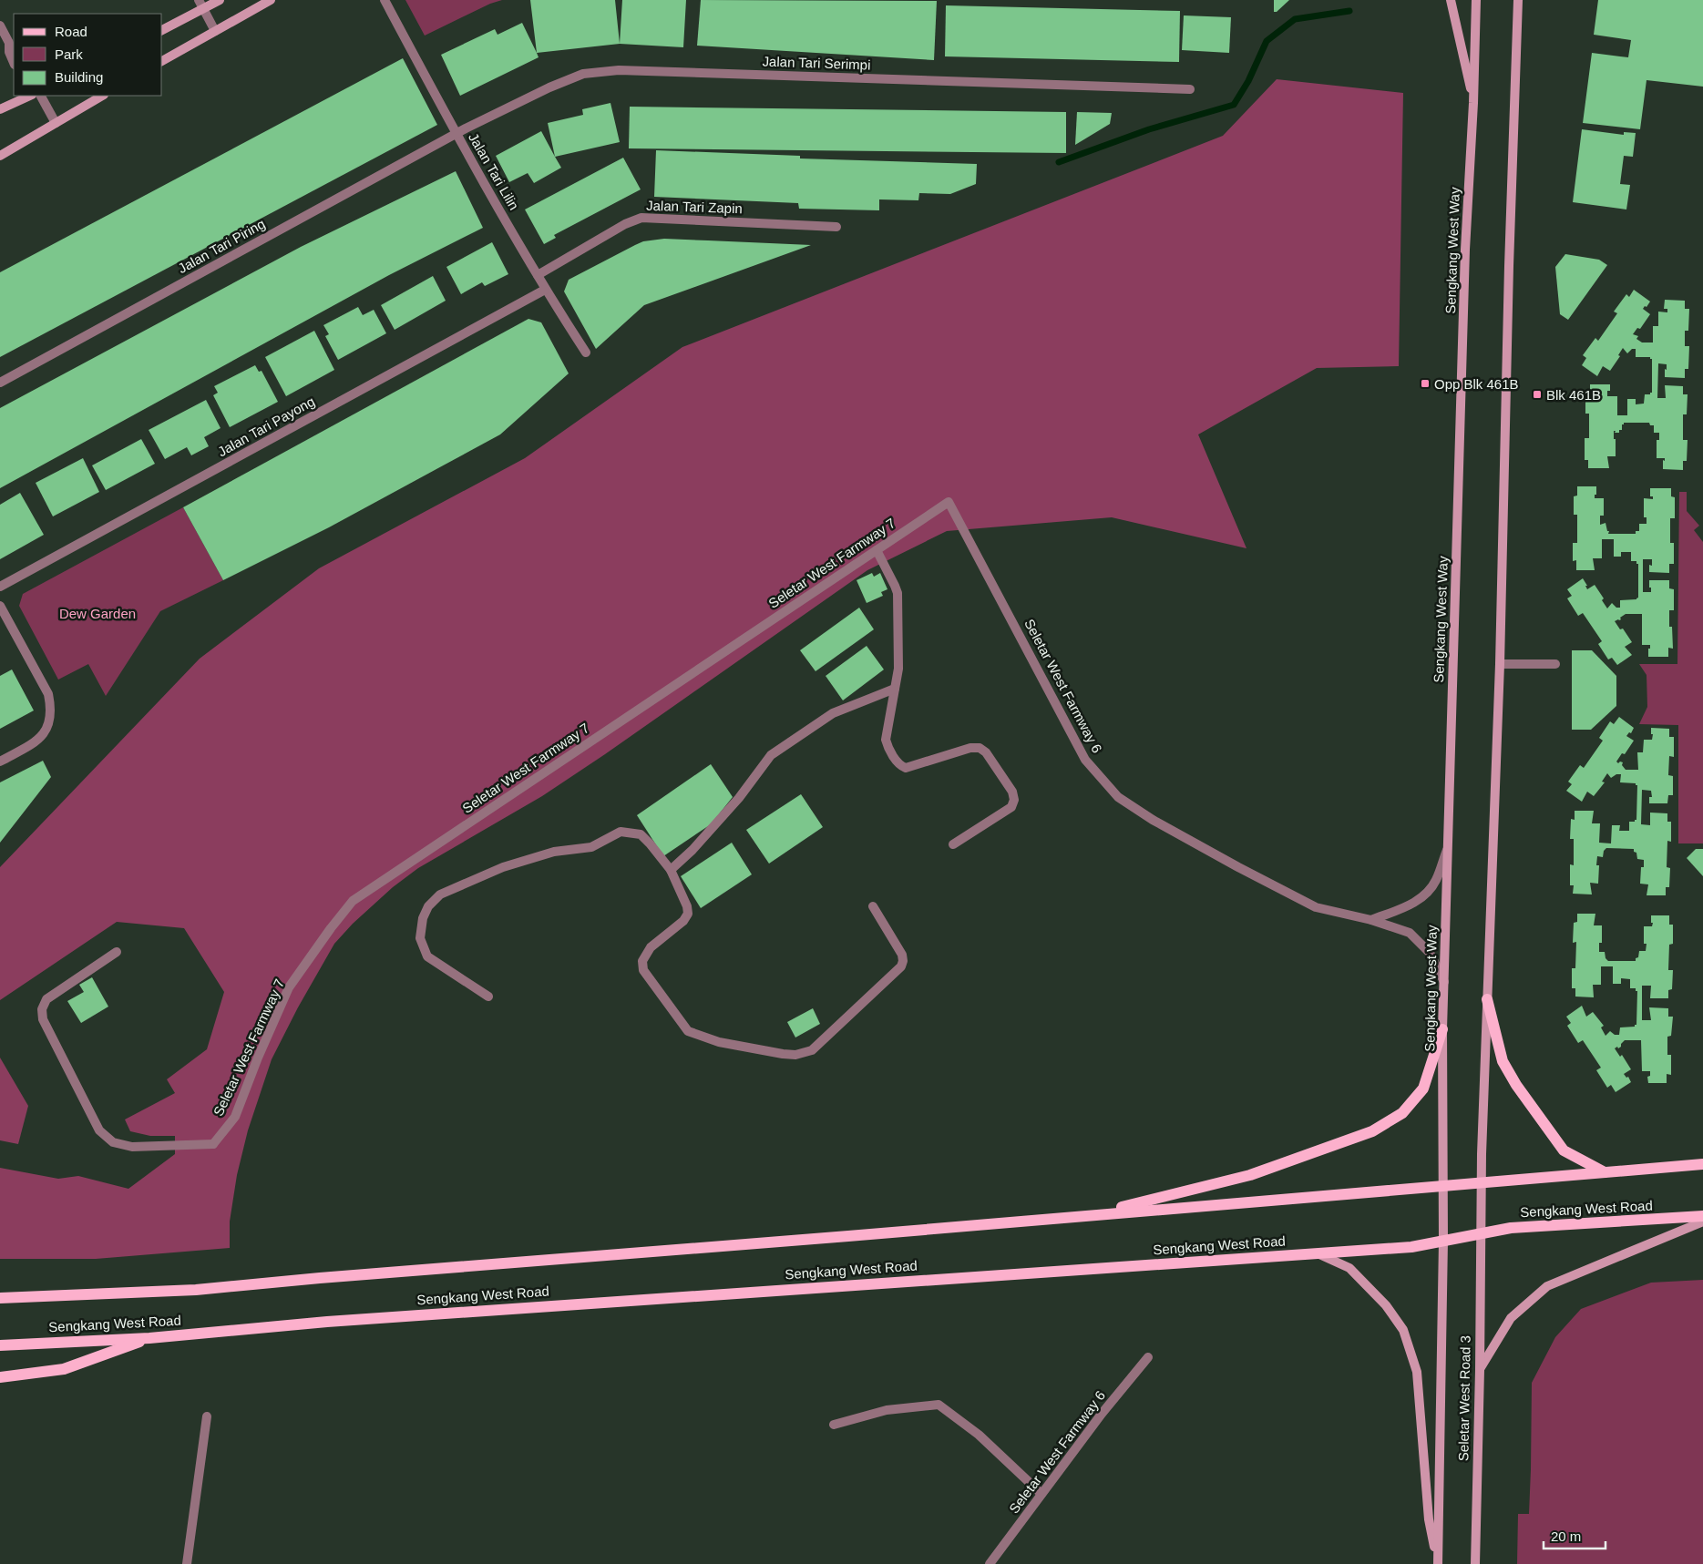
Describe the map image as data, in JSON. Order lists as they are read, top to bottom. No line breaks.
{"streets":{"main road":["Sengkang West Way","Sengkang West Road","Seletar West Road 3"],"street":["Jalan Tari Serimpi","Jalan Tari Lilin","Jalan Tari Zapin","Jalan Tari Piring","Jalan Tari Payong","Seletar West Farmway 7","Seletar West Farmway 6"]},"crossings":[["Jalan Tari Serimpi","Jalan Tari Lilin"],["Jalan Tari Serimpi","Jalan Tari Piring"],["Jalan Tari Lilin","Jalan Tari Zapin"],["Jalan Tari Lilin","Jalan Tari Piring"],["Jalan Tari Lilin","Jalan Tari Payong"],["Sengkang West Way","Seletar West Farmway 6"],["Sengkang West Way","Sengkang West Road"],["Sengkang West Way","Seletar West Road 3"],["Seletar West Farmway 7","Seletar West Farmway 6"],["Sengkang West Road","Seletar West Road 3"]],"parks":["Dew Garden"],"places":{"transit":["Opp Blk 461B","Blk 461B"]},"legend":["Road","Park","Building"],"scale_bar":"20 m"}
